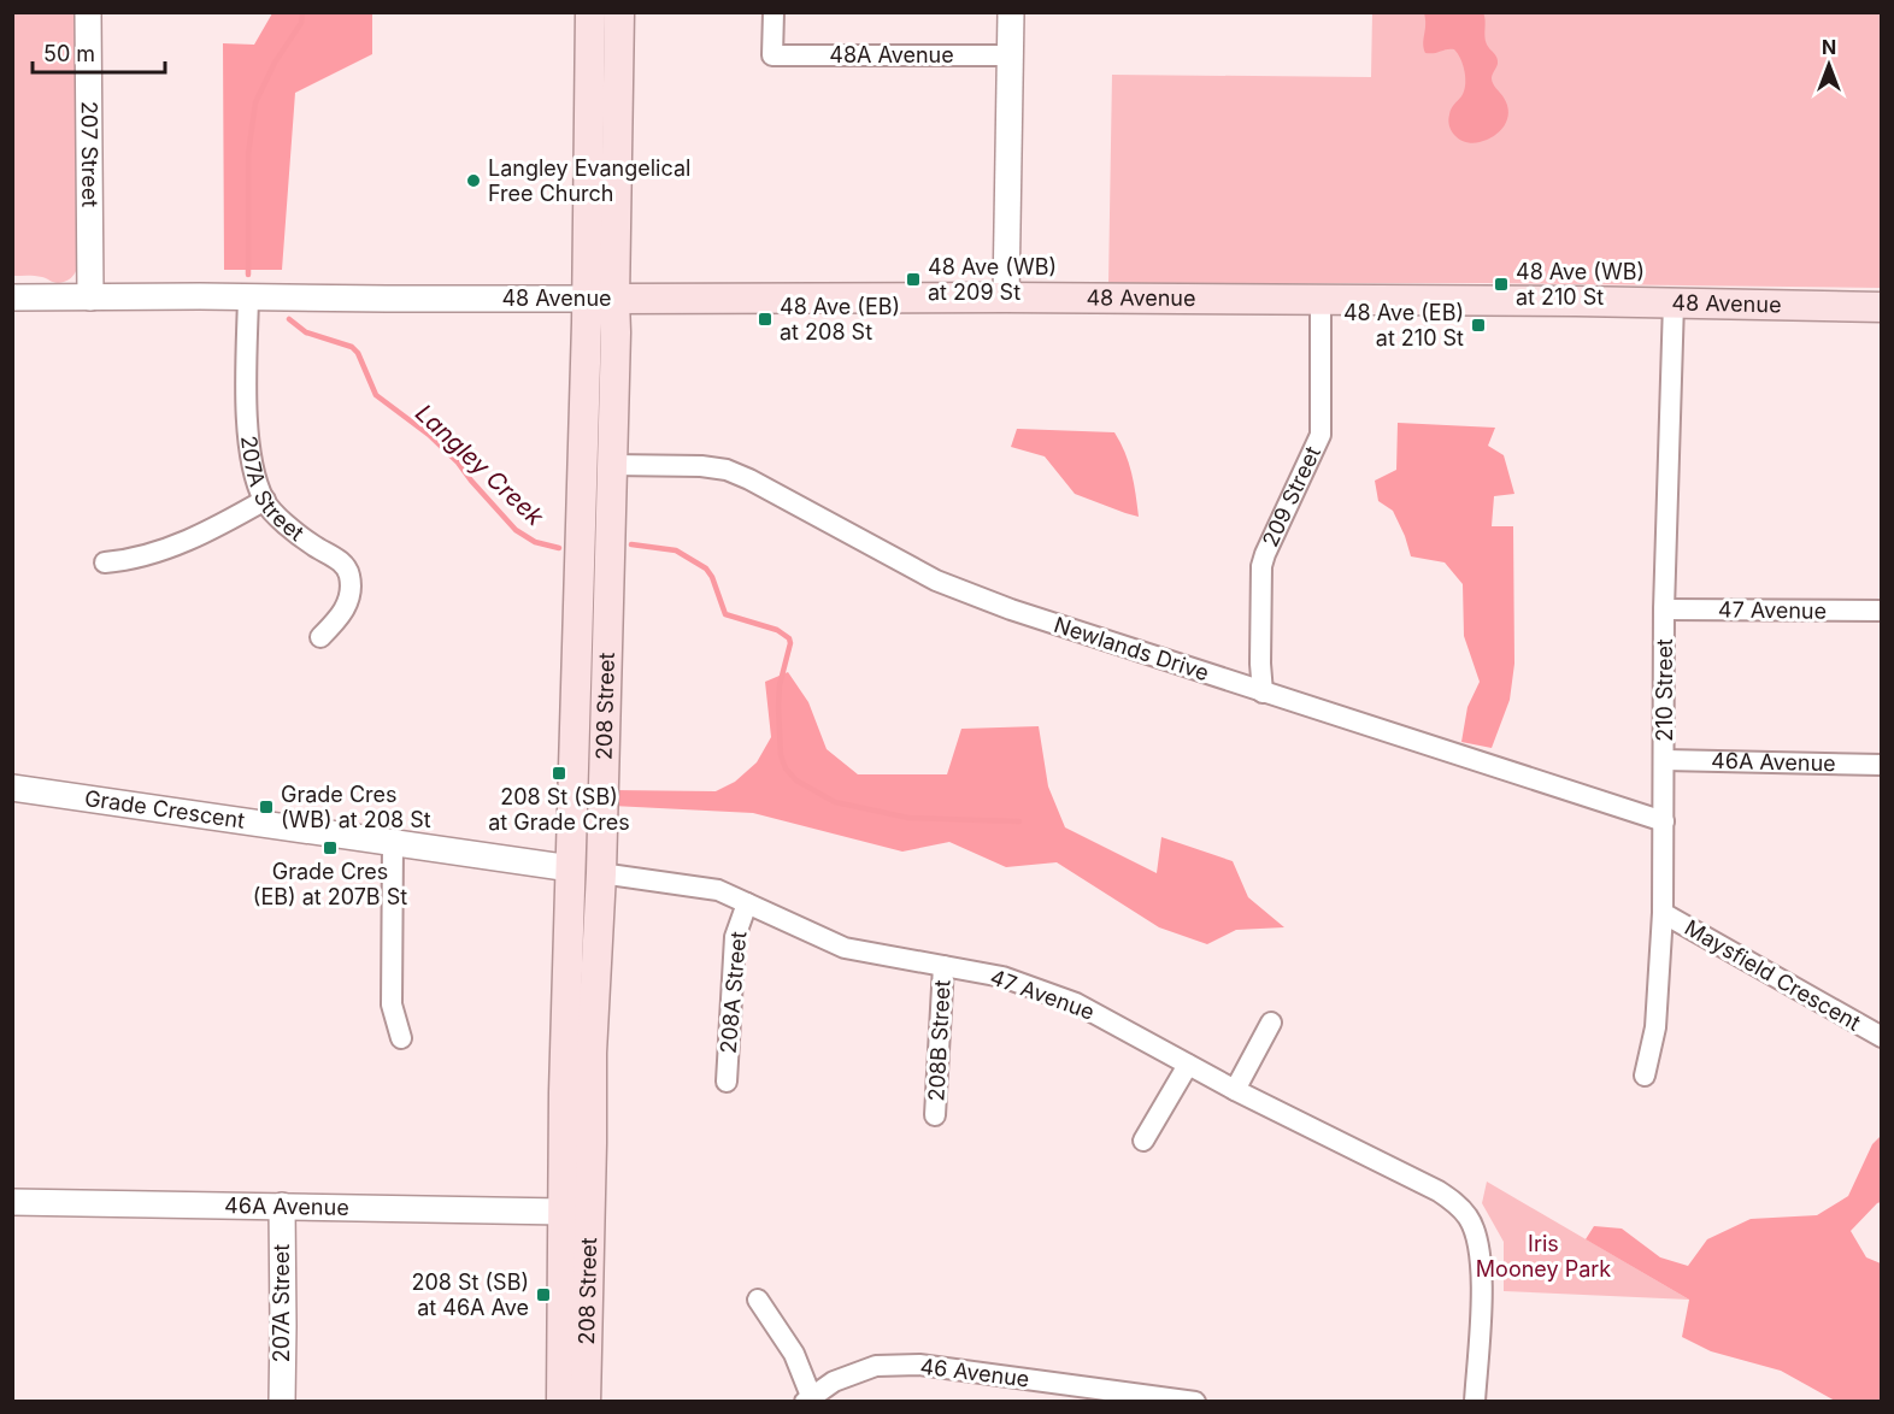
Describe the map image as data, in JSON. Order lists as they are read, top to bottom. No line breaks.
{"streets":{"main road":["48 Avenue","208 Street"],"street":["48A Avenue","207 Street","207A Street","209 Street","47 Avenue","Newlands Drive","210 Street","46A Avenue","Grade Crescent","Maysfield Crescent","208A Street","208B Street","46 Avenue"]},"crossings":[["207 Street","48 Avenue"],["48 Avenue","207A Street"],["48 Avenue","209 Street"],["48 Avenue","210 Street"],["48 Avenue","208 Street"],["207A Street","46A Avenue"],["209 Street","Newlands Drive"],["47 Avenue","210 Street"],["47 Avenue","208 Street"],["47 Avenue","208A Street"],["47 Avenue","208B Street"],["Newlands Drive","210 Street"],["Newlands Drive","208 Street"],["210 Street","46A Avenue"],["210 Street","Maysfield Crescent"],["208 Street","46A Avenue"],["208 Street","Grade Crescent"]],"water":["Langley Creek"],"parks":["Iris Mooney Park"],"places":{"other":["Langley Evangelical Free Church"],"transit":["48 Ave (WB) at 209 St","48 Ave (WB) at 210 St","48 Ave (EB) at 208 St","48 Ave (EB) at 210 St","208 St (SB) at Grade Cres","Grade Cres (WB) at 208 St","Grade Cres (EB) at 207B St","208 St (SB) at 46A Ave"]},"scale_bar":"50 m","north":"top"}
